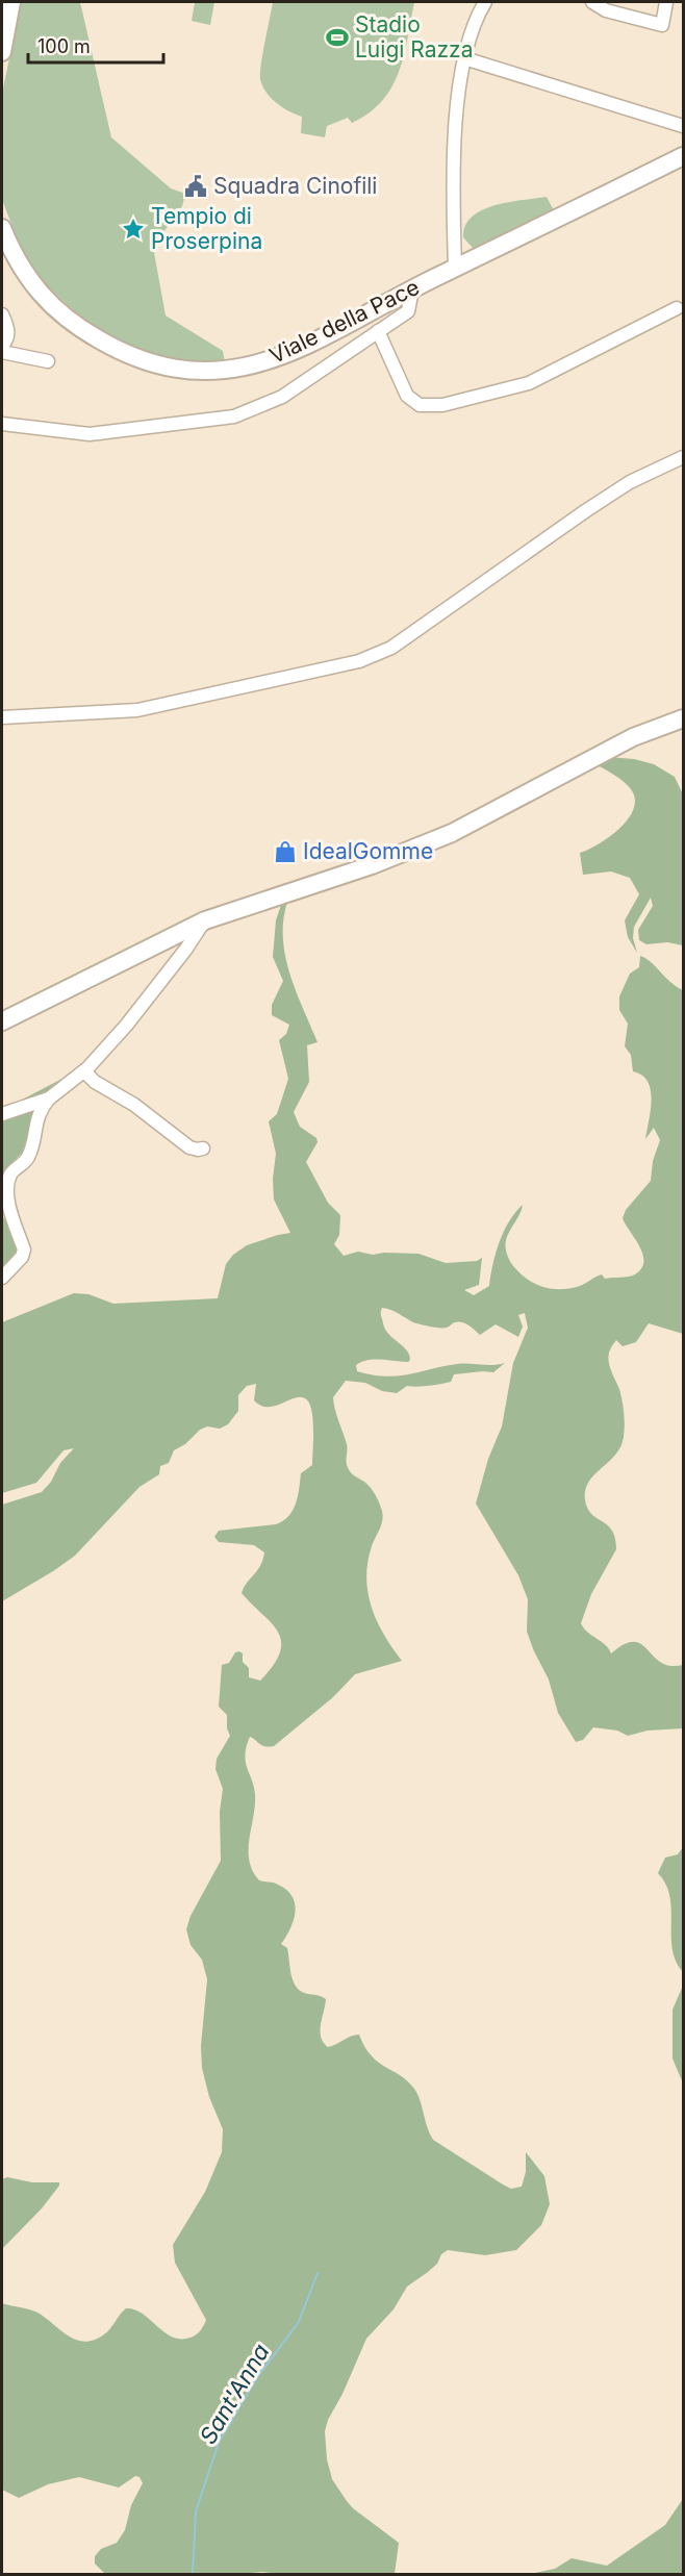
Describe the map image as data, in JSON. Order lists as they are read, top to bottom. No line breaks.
{"streets":{"main road":["Viale della Pace"]},"water":["Sant'Anna"],"places":{"sports":["Stadio Luigi Razza"],"public building":["Squadra Cinofili"],"place":["Tempio di Proserpina"],"shop":["IdealGomme"]},"scale_bar":"100 m"}
